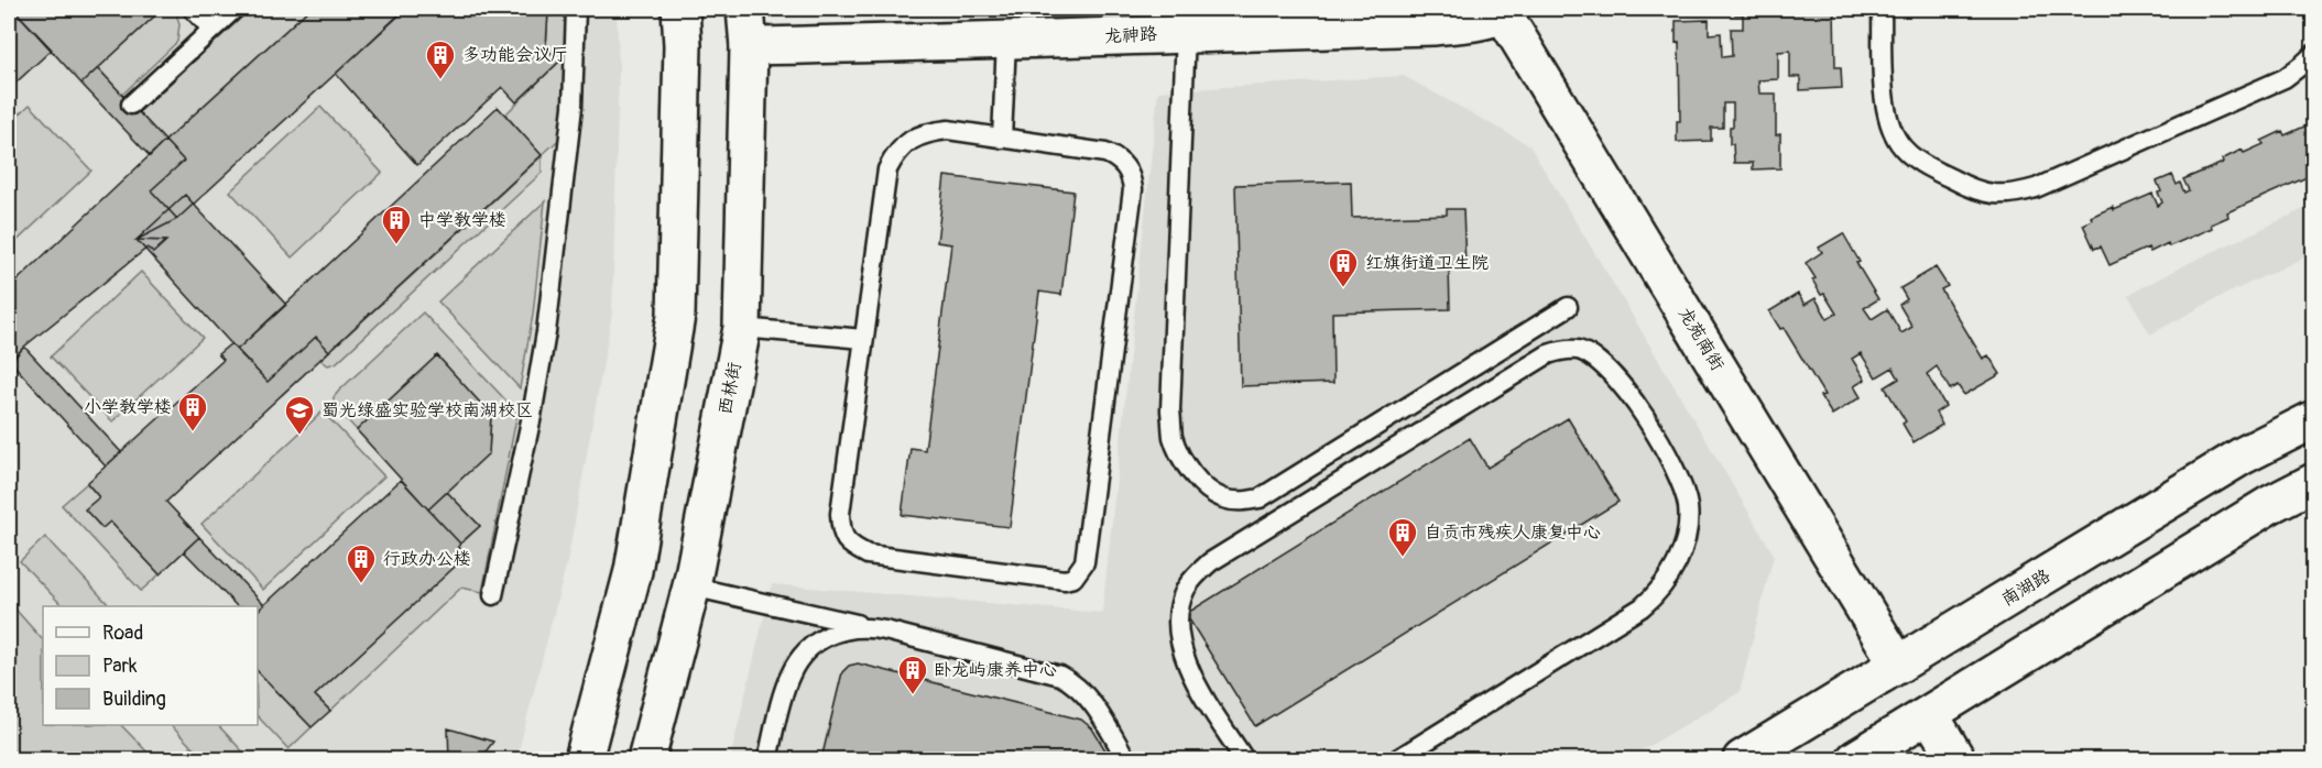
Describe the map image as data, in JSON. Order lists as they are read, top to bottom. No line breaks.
{"streets":{"main road":["龙神路","龙苑南街","西林街","南湖路"]},"crossings":[["龙神路","龙苑南街"],["龙神路","西林街"],["龙苑南街","南湖路"]],"places":{"building":["多功能会议厅","中学教学楼","红旗街道卫生院","小学教学楼","自贡市残疾人康复中心","行政办公楼","卧龙屿康养中心"],"school or university":["蜀光绿盛实验学校南湖校区"]},"legend":["Road","Park","Building"]}
